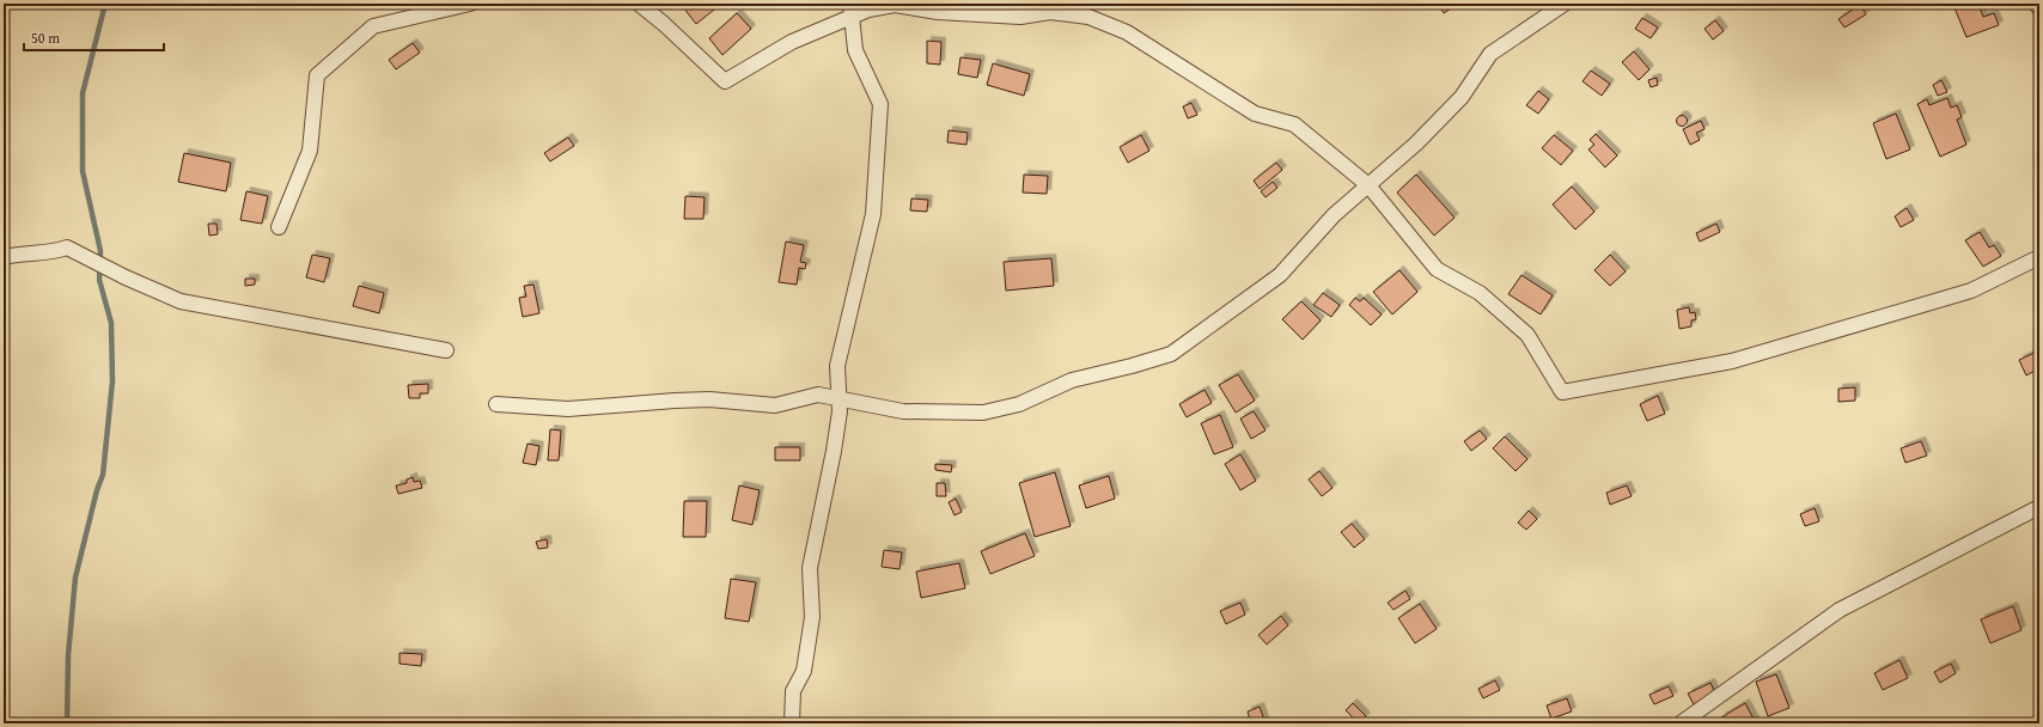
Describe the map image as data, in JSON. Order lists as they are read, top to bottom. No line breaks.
{"scale_bar":"50 m"}
